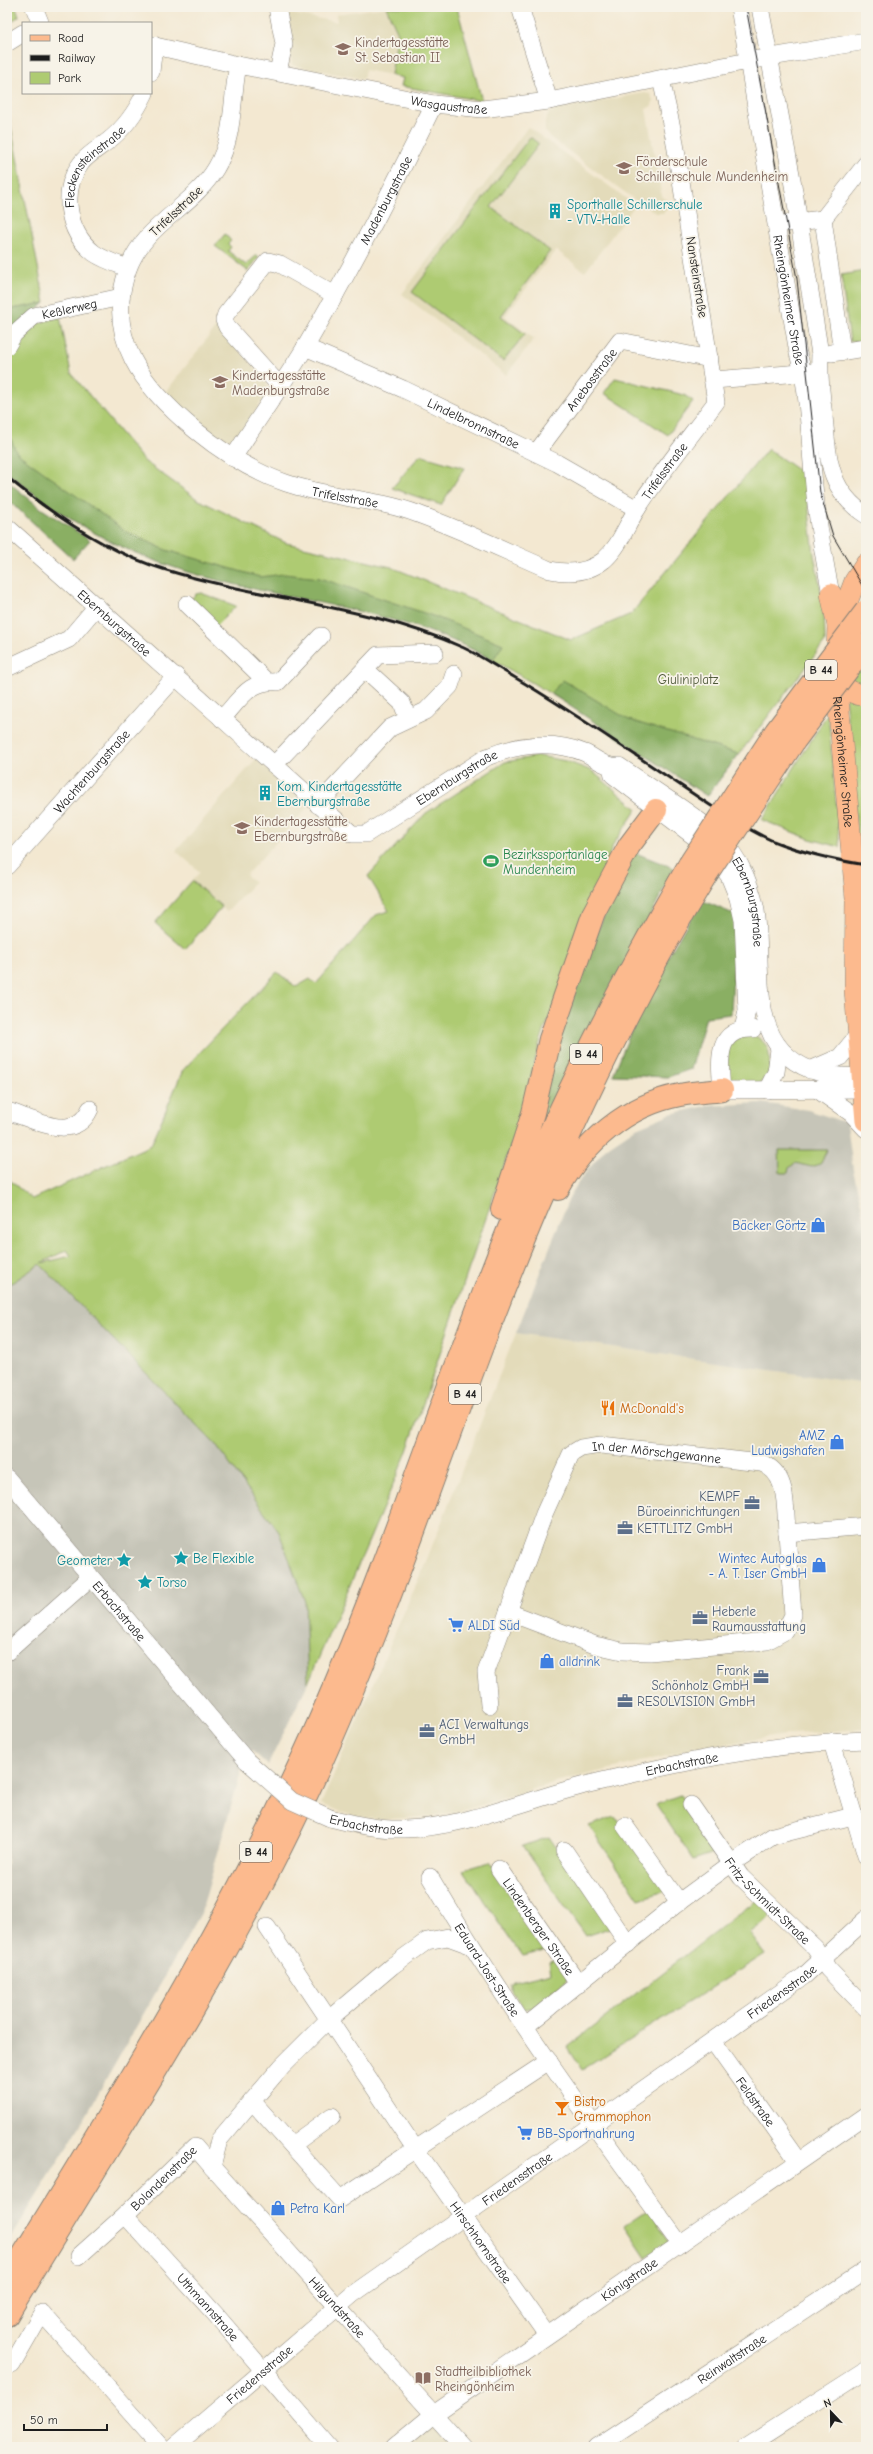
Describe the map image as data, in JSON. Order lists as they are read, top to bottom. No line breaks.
{"streets":{"highway":["B 44"],"main road":["Rheingönheimer Straße"],"street":["Wasgaustraße","Fleckensteinstraße","Madenburgstraße","Trifelsstraße","Nansteinstraße","Keßlerweg","Anebosstraße","Lindelbronnstraße","Ebernburgstraße","Wachtenburgstraße","In der Mörschgewanne","Erbachstraße","Fritz-Schmidt-Straße","Lindenberger Straße","Eduard-Jost-Straße","Friedensstraße","Feldstraße","Bolandenstraße","Hirschhornstraße","Königstraße","Uthmannstraße","Hilgundstraße","Reinwaltstraße"]},"crossings":[["Wasgaustraße","Madenburgstraße"],["Wasgaustraße","Trifelsstraße"],["Wasgaustraße","Nansteinstraße"],["Wasgaustraße","Rheingönheimer Straße"],["Fleckensteinstraße","Trifelsstraße"],["Madenburgstraße","Trifelsstraße"],["Madenburgstraße","Lindelbronnstraße"],["Trifelsstraße","Nansteinstraße"],["Trifelsstraße","Keßlerweg"],["Trifelsstraße","Lindelbronnstraße"],["Nansteinstraße","Anebosstraße"],["Rheingönheimer Straße","Ebernburgstraße"],["Anebosstraße","Lindelbronnstraße"],["Ebernburgstraße","Wachtenburgstraße"],["Fritz-Schmidt-Straße","Lindenberger Straße"],["Fritz-Schmidt-Straße","Friedensstraße"],["Lindenberger Straße","Eduard-Jost-Straße"],["Eduard-Jost-Straße","Friedensstraße"],["Eduard-Jost-Straße","Bolandenstraße"],["Eduard-Jost-Straße","Königstraße"],["Friedensstraße","Feldstraße"],["Friedensstraße","Hirschhornstraße"],["Friedensstraße","Uthmannstraße"],["Friedensstraße","Hilgundstraße"],["Feldstraße","Königstraße"],["Bolandenstraße","Hirschhornstraße"],["Bolandenstraße","Uthmannstraße"],["Bolandenstraße","Hilgundstraße"],["Hirschhornstraße","Königstraße"],["Königstraße","Hilgundstraße"]],"parks":["Giuliniplatz"],"places":{"school or university":["Kindertagesstätte St. Sebastian II","Förderschule Schillerschule Mundenheim","Kindertagesstätte Madenburgstraße","Kindertagesstätte Ebernburgstraße"],"building":["Sporthalle Schillerschule - VTV-Halle","Kom. Kindertagesstätte Ebernburgstraße"],"sports":["Bezirkssportanlage Mundenheim"],"shop":["Bäcker Görtz","AMZ Ludwigshafen","Wintec Autoglas - A. T. Iser GmbH","alldrink","Petra Karl"],"restaurant":["McDonald's"],"office":["KEMPF Büroeinrichtungen","KETTLITZ GmbH","Heberle Raumausstattung","Frank Schönholz GmbH","RESOLVISION GmbH","ACI Verwaltungs GmbH"],"place":["Be Flexible","Geometer","Torso"],"supermarket":["ALDI Süd","BB-Sportnahrung"],"bar":["Bistro Grammophon"],"library":["Stadtteilbibliothek Rheingönheim"]},"legend":["Road","Railway","Park"],"scale_bar":"50 m","north":"top"}
